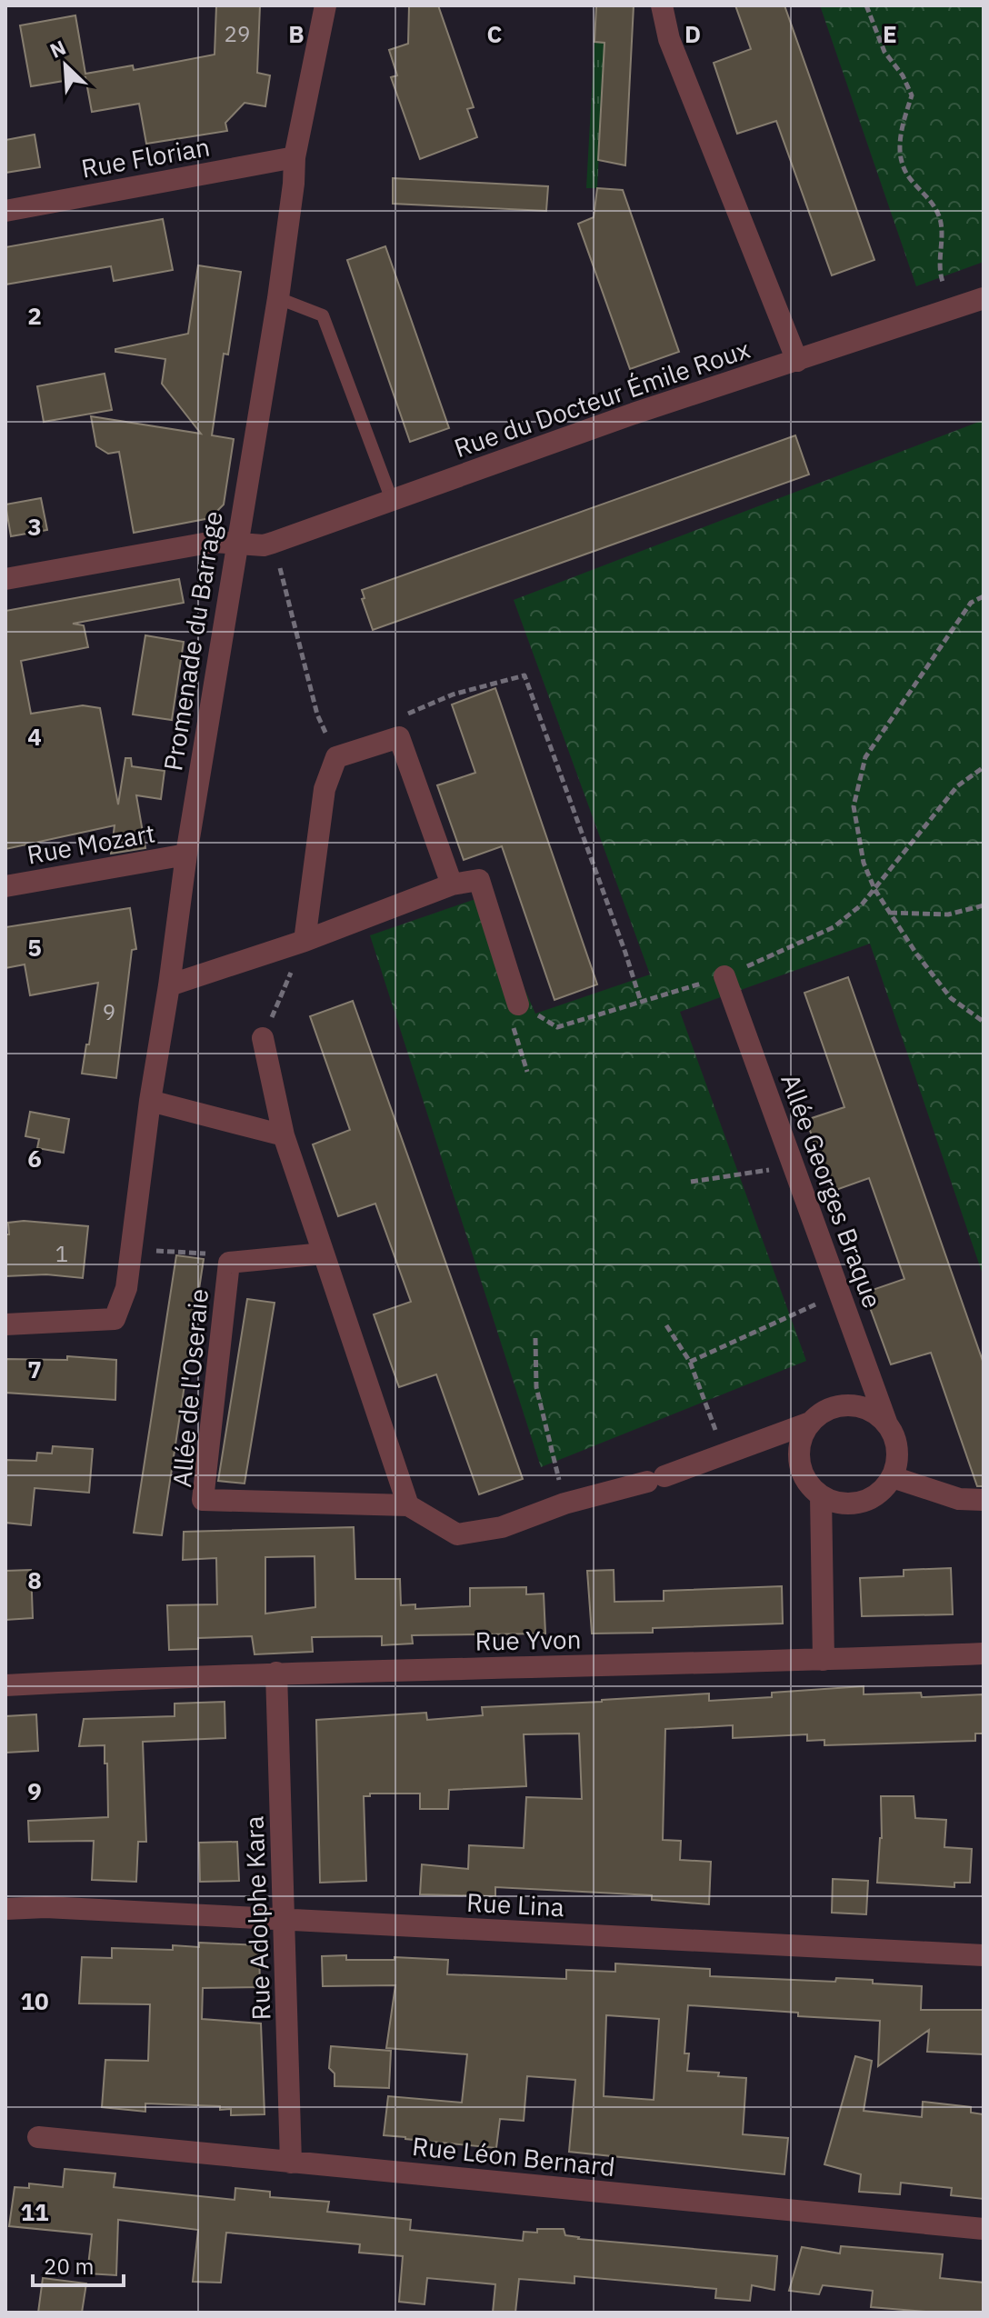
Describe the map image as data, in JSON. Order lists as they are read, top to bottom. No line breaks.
{"streets":{"street":["Rue Florian","Rue du Docteur Émile Roux","Promenade du Barrage","Rue Mozart","Allée Georges Braque","Allée de l'Oseraie","Rue Yvon","Rue Lina","Rue Adolphe Kara","Rue Léon Bernard"]},"crossings":[["Rue Florian","Promenade du Barrage"],["Rue du Docteur Émile Roux","Promenade du Barrage"],["Promenade du Barrage","Rue Mozart"],["Rue Yvon","Rue Adolphe Kara"],["Rue Lina","Rue Adolphe Kara"],["Rue Adolphe Kara","Rue Léon Bernard"]],"house_numbers":["29","9","1"],"scale_bar":"20 m","north":"top left","grid":{"columns":["B","C","D","E"],"rows":["2","3","4","5","6","7","8","9","10","11"]}}
